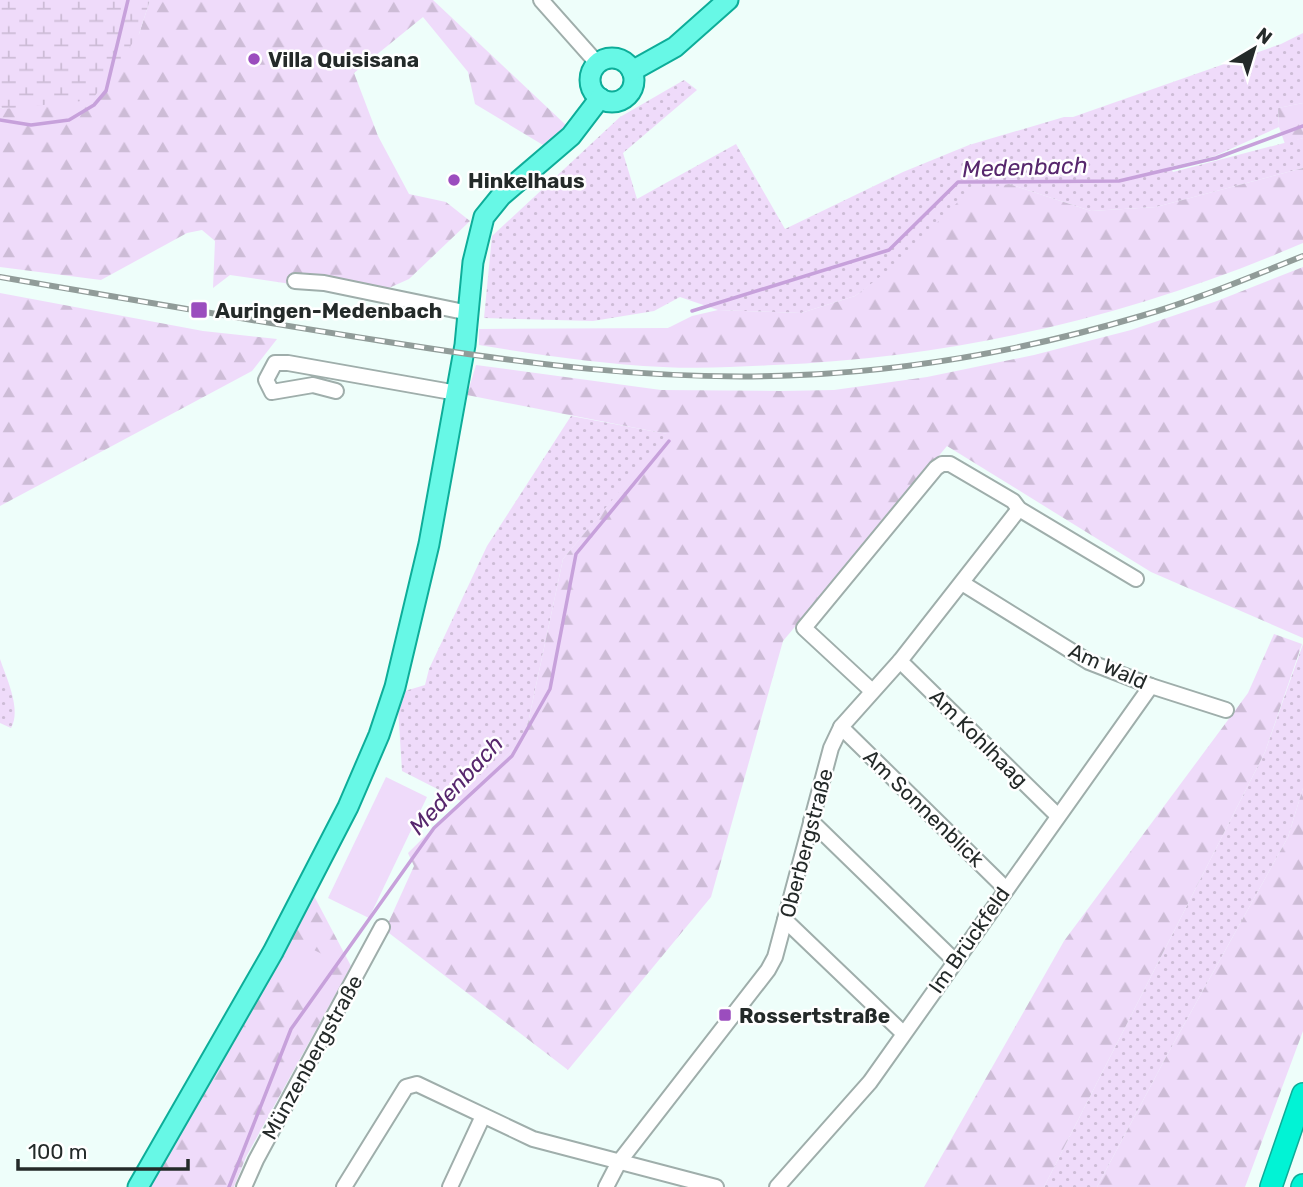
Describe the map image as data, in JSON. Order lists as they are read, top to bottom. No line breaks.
{"streets":{"street":["Am Wald","Am Kohlhaag","Am Sonnenblick","Oberbergstraße","Im Brückfeld","Münzenbergstraße"]},"crossings":[["Am Wald","Oberbergstraße"],["Am Wald","Im Brückfeld"],["Am Kohlhaag","Oberbergstraße"],["Am Kohlhaag","Im Brückfeld"],["Am Sonnenblick","Oberbergstraße"],["Am Sonnenblick","Im Brückfeld"]],"water":["Medenbach"],"places":{"other":["Villa Quisisana","Hinkelhaus"],"transit":["Auringen-Medenbach","Rossertstraße"]},"scale_bar":"100 m","north":"top right"}
